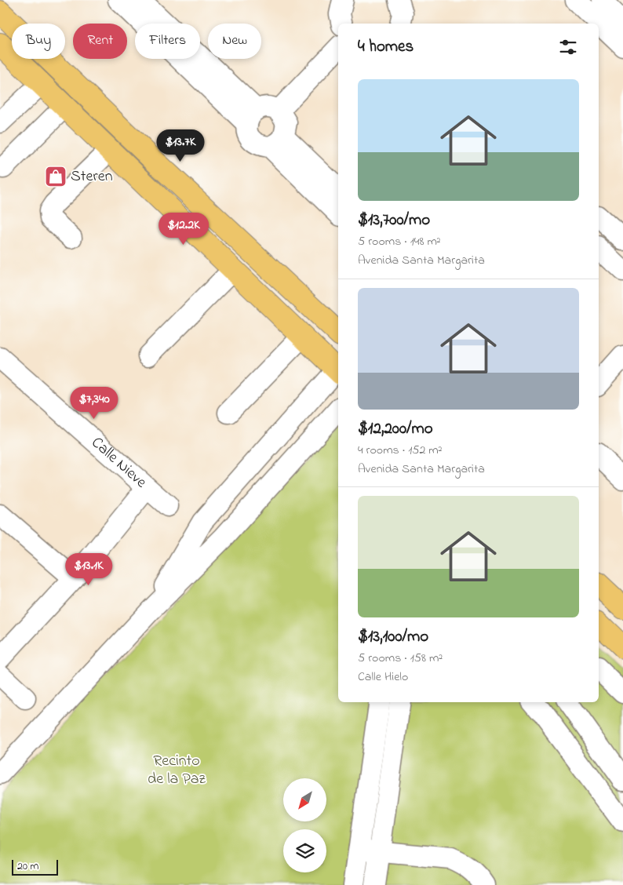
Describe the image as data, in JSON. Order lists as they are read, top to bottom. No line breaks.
{"streets":{"street":["Calle Nieve"]},"parks":["Recinto de la Paz"],"places":{"shop":["Steren"]},"scale_bar":"20 m","north":"bottom left","page":{"chip":["Buy","Rent","Filters","New"],"heading":"4 homes","list":[{"name":"$13,700/mo","note":"5 rooms · 148 m² · Avenida Santa Margarita"},{"name":"$12,200/mo","note":"4 rooms · 152 m² · Avenida Santa Margarita"},{"name":"$13,100/mo","note":"5 rooms · 158 m² · Calle Hielo"}],"price":["$13.7K","$12.2K","$7,340","$13.1K"],"scale":"20 m"}}
